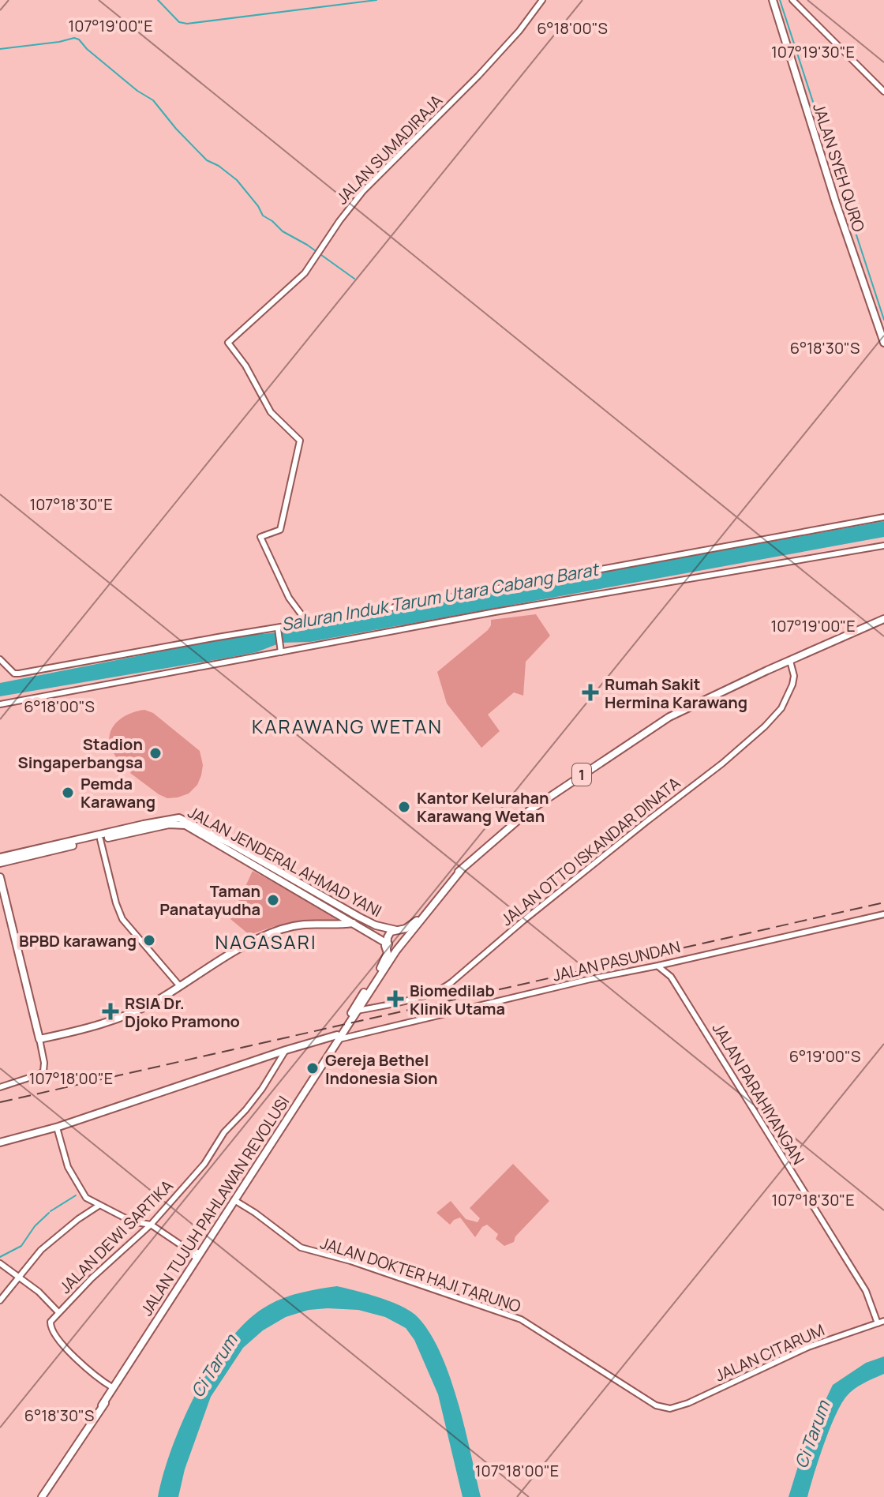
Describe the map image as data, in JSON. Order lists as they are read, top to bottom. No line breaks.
{"streets":{"main road":["JALAN SYEH QURO","1","JALAN JENDERAL AHMAD YANI","JALAN TUJUH PAHLAWAN REVOLUSI"],"street":["JALAN SUMADIRAJA","JALAN OTTO ISKANDAR DINATA","JALAN PASUNDAN","JALAN PARAHIYANGAN","JALAN DEWI SARTIKA","JALAN DOKTER HAJI TARUNO","JALAN CITARUM"]},"crossings":[["JALAN OTTO ISKANDAR DINATA","JALAN TUJUH PAHLAWAN REVOLUSI"],["JALAN JENDERAL AHMAD YANI","JALAN TUJUH PAHLAWAN REVOLUSI"],["JALAN PASUNDAN","JALAN PARAHIYANGAN"],["JALAN PASUNDAN","JALAN TUJUH PAHLAWAN REVOLUSI"],["JALAN PARAHIYANGAN","JALAN CITARUM"],["JALAN TUJUH PAHLAWAN REVOLUSI","JALAN DEWI SARTIKA"],["JALAN TUJUH PAHLAWAN REVOLUSI","JALAN DOKTER HAJI TARUNO"],["JALAN DOKTER HAJI TARUNO","JALAN CITARUM"]],"districts":["KARAWANG WETAN","NAGASARI"],"water":["Saluran Induk Tarum Utara Cabang Barat","Ci Tarum"],"places":{"health":["Rumah Sakit Hermina Karawang","Biomedilab Klinik Utama","RSIA Dr. Djoko Pramono"],"other":["Stadion Singaperbangsa","Pemda Karawang","Kantor Kelurahan Karawang Wetan","Taman Panatayudha","BPBD karawang","Gereja Bethel Indonesia Sion"]},"coordinates":["107°19'00\"E","6°18'00\"S","107°19'30\"E","6°18'30\"S","107°18'30\"E","6°19'00\"S","107°18'00\"E"]}
